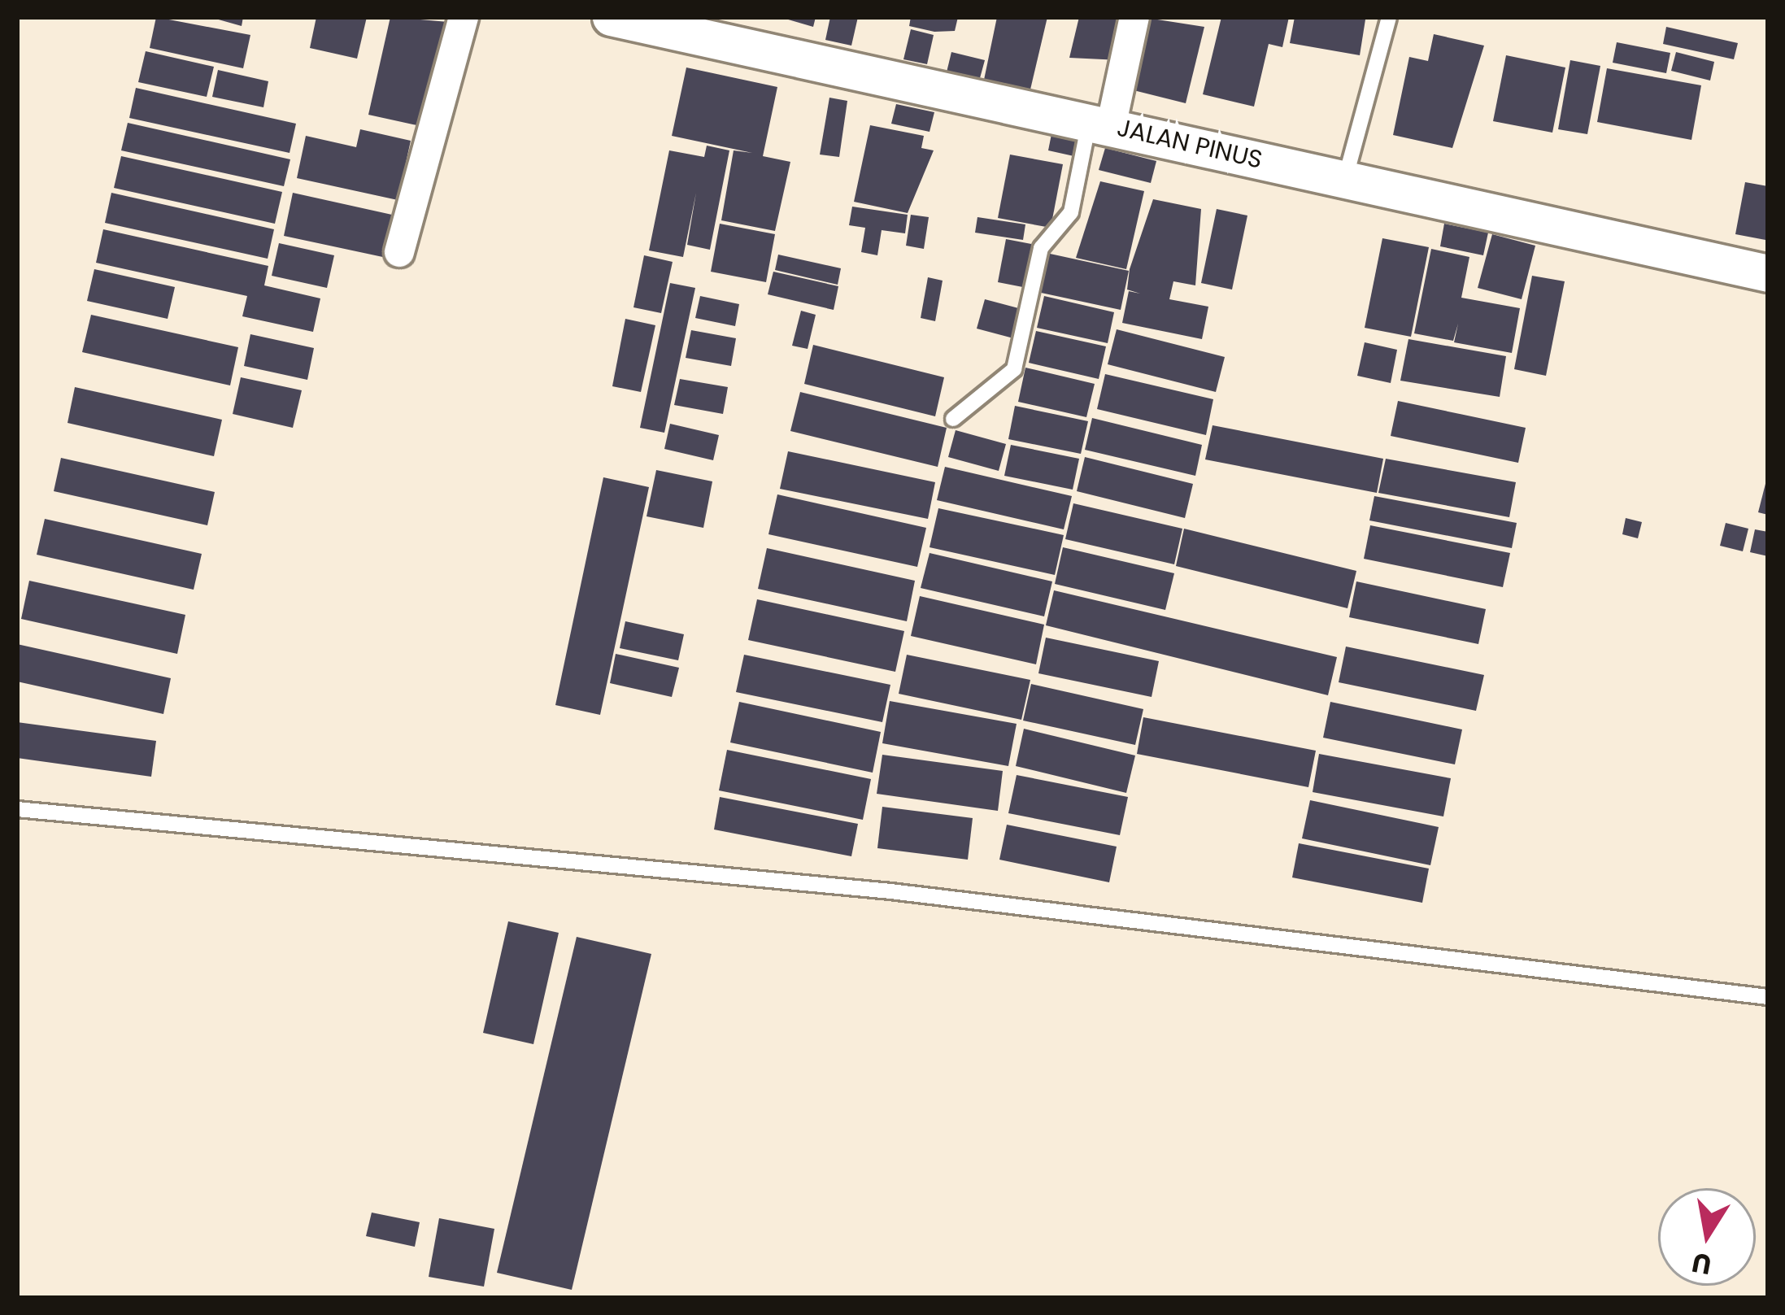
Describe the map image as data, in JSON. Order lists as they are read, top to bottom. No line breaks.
{"streets":{"street":["JALAN PINUS"]},"north":"bottom"}
